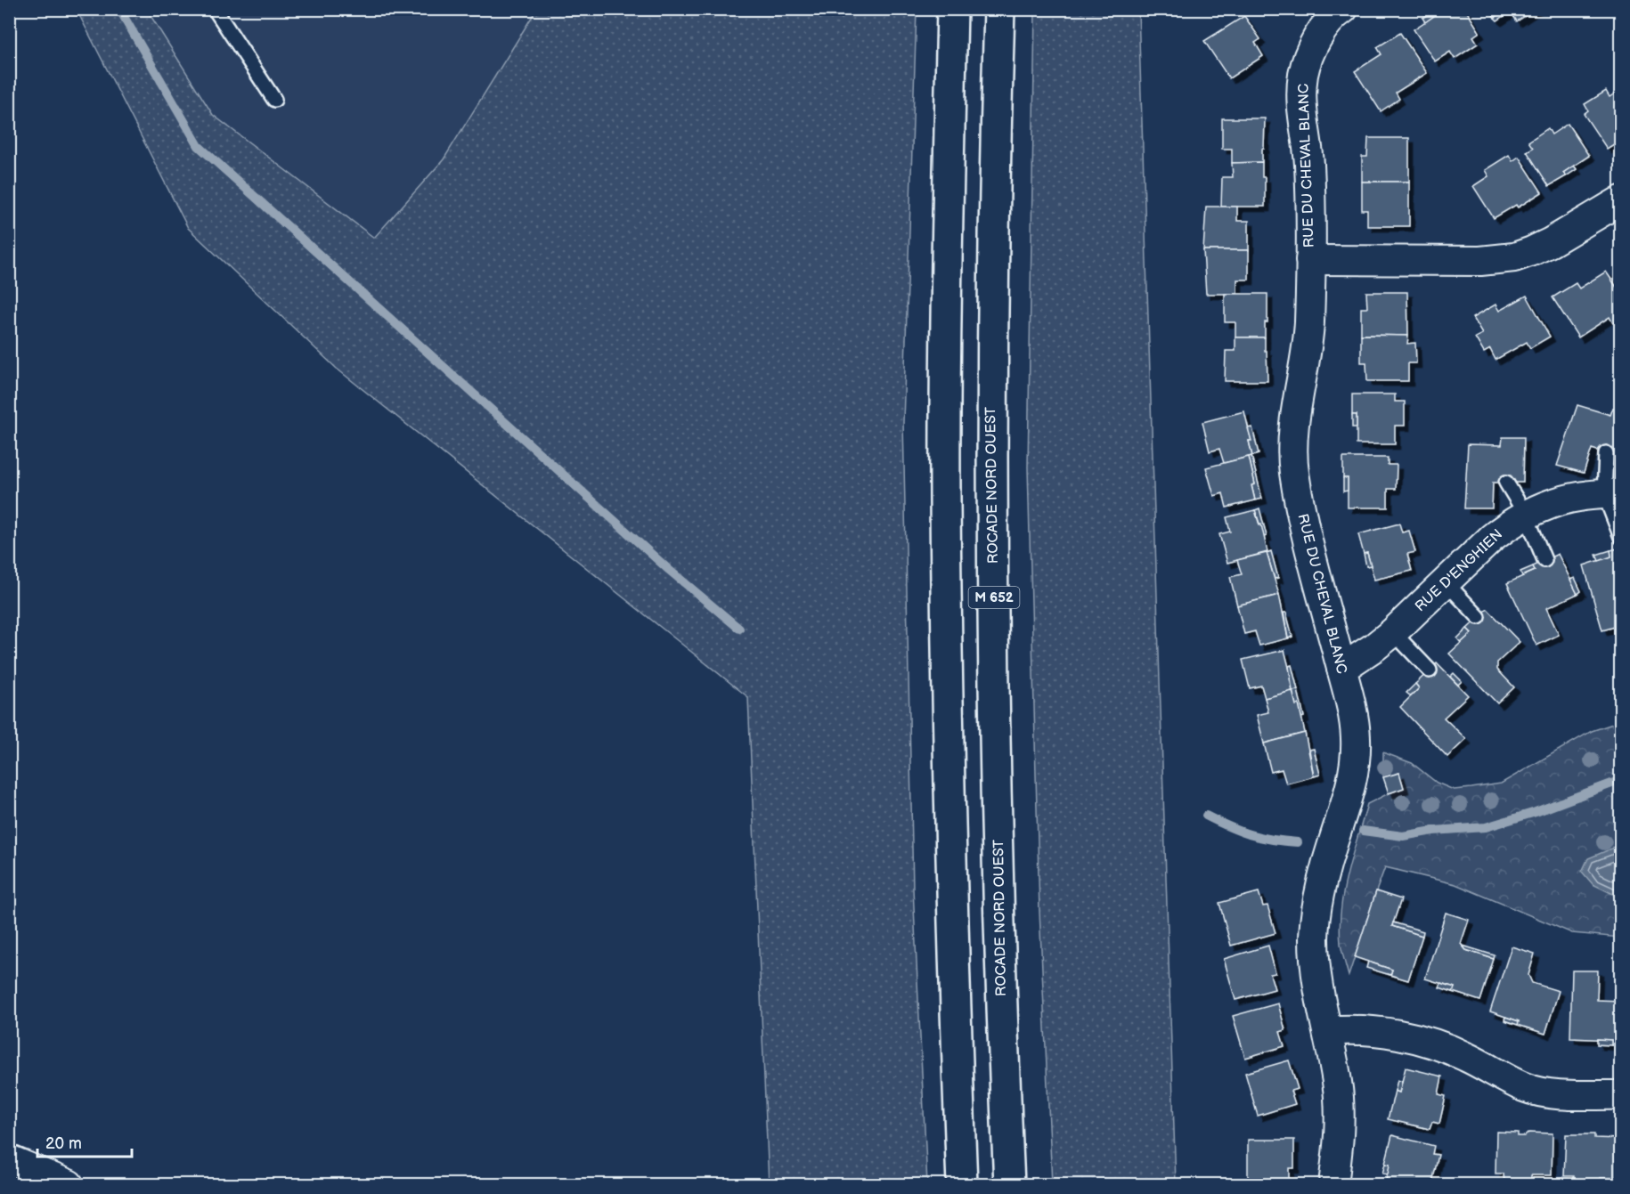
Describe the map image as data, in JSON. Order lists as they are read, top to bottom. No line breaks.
{"streets":{"highway":["ROCADE NORD OUEST","M 652"],"street":["RUE DU CHEVAL BLANC","RUE D'ENGHIEN"]},"crossings":[["RUE DU CHEVAL BLANC","RUE D'ENGHIEN"]],"scale_bar":"20 m"}
